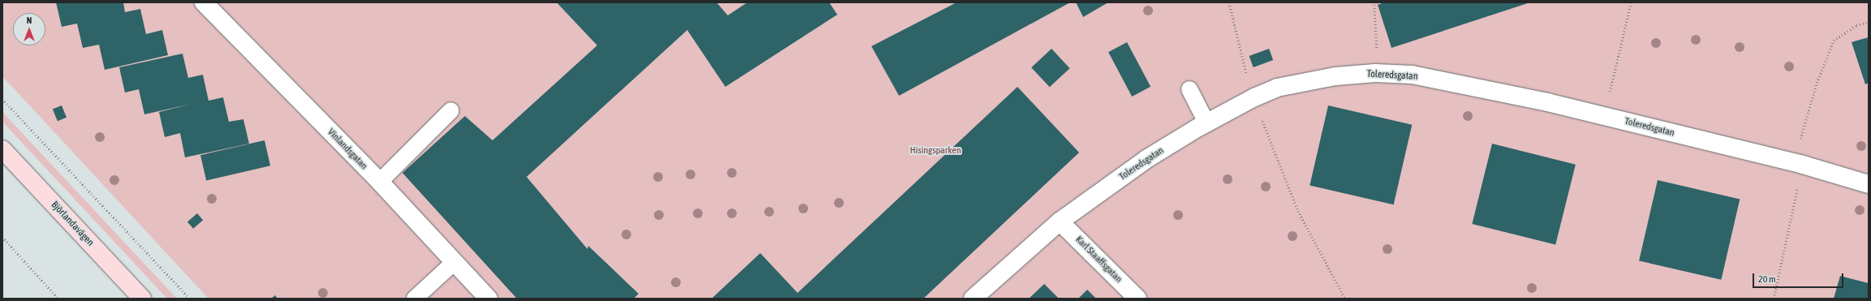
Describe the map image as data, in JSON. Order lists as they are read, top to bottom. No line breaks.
{"streets":{"street":["Toleredsgatan","Vinlandsgatan","Björlandavägen","Karl Staaffsgatan"]},"crossings":[["Toleredsgatan","Karl Staaffsgatan"]],"parks":["Hisingsparken"],"scale_bar":"20 m","north":"top"}
